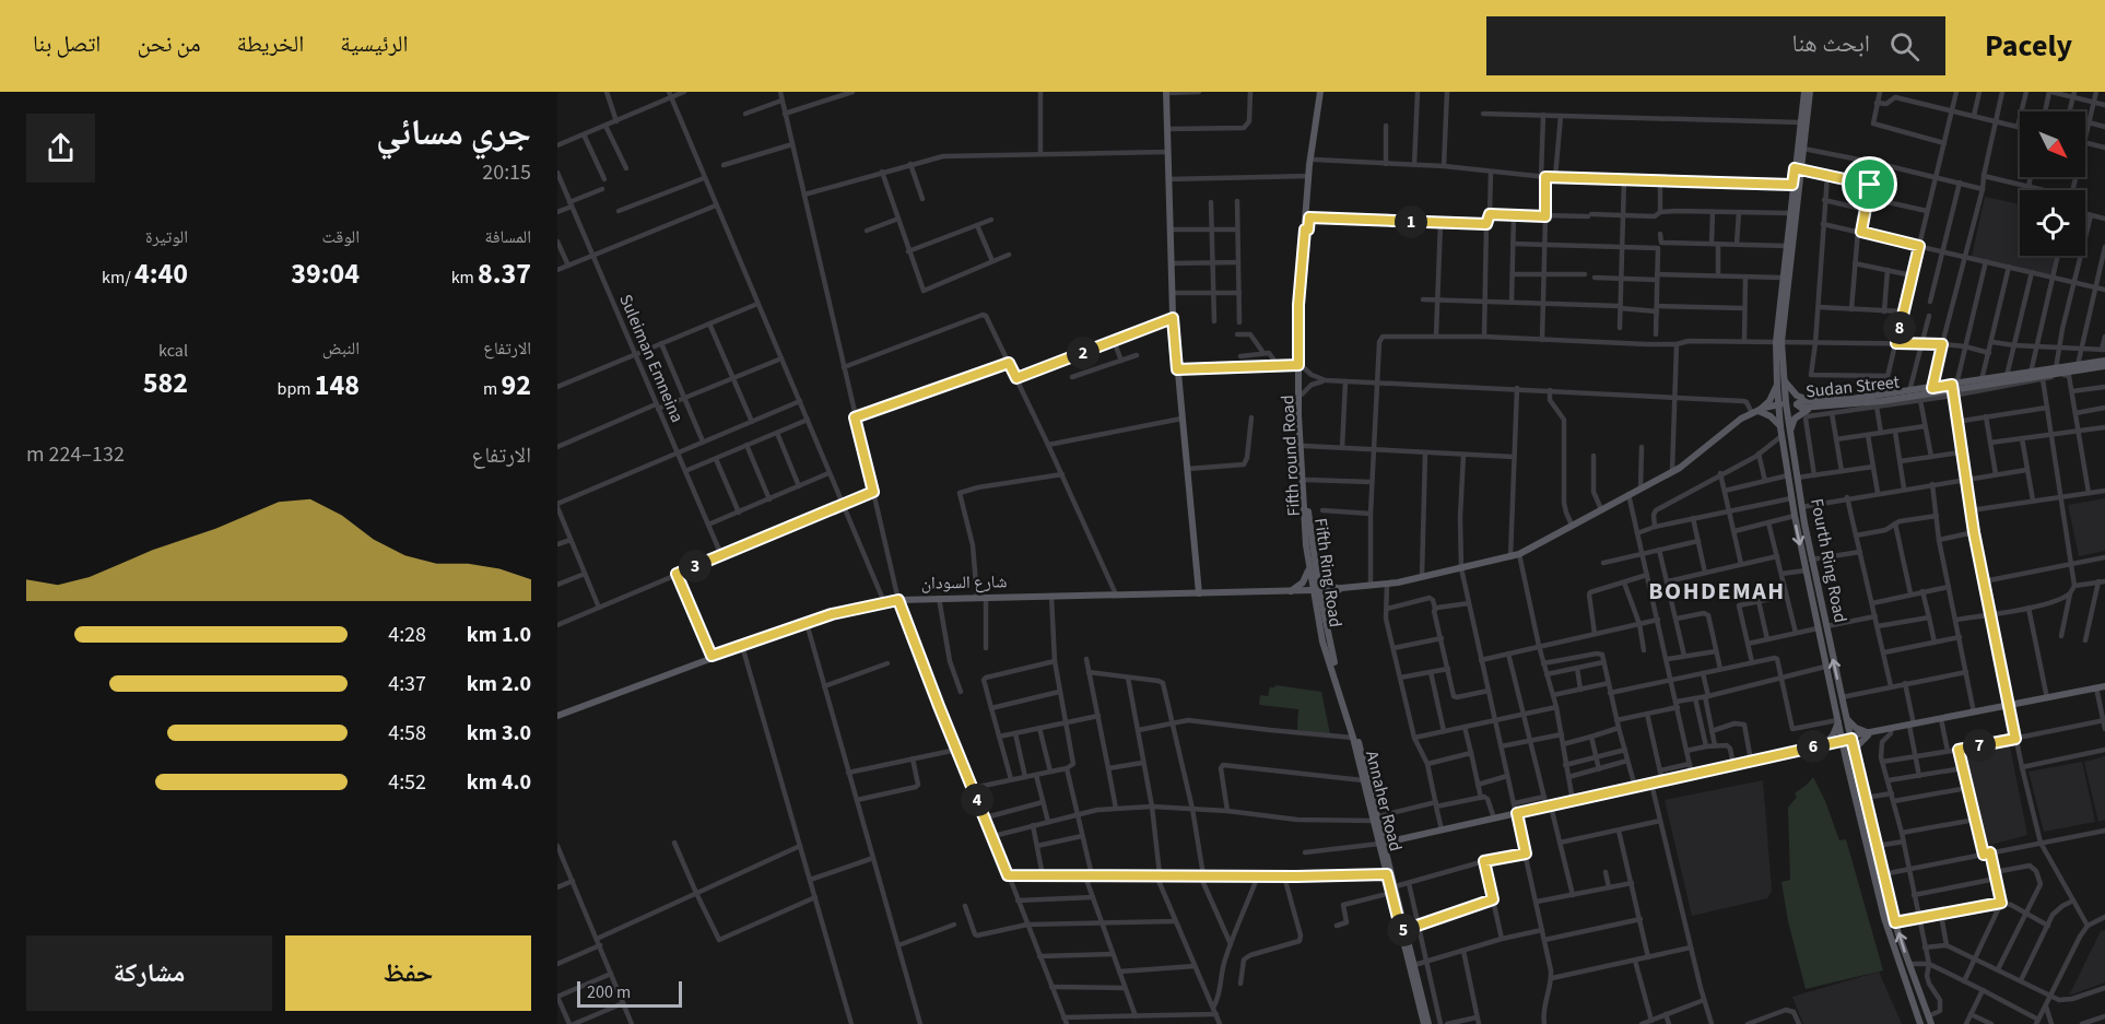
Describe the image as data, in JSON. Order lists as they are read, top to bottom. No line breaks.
{"streets":{"main road":["Sudan Street","Fifth round Road","Fourth Ring Road","Fifth Ring Road","شارع السودان","Annaher Road"],"street":["Suleiman Emneina"]},"crossings":[["Fifth round Road","Fifth Ring Road"],["Fifth Ring Road","شارع السودان"],["Fifth Ring Road","Annaher Road"]],"districts":["BOHDEMAH"],"scale_bar":"200 m","north":"bottom right","page":{"header":"Pacely","search":"ابحث هنا","nav":["الرئيسية","الخريطة","من نحن","اتصل بنا"],"heading":["جري مسائي","20:15"],"stats":[["المسافة","8.37 km"],["الوقت","39:04"],["الوتيرة","4:40 /km"],["الارتفاع","92 m"],["النبض","148 bpm"],["kcal","582"]],"pins":["1","8","2","3","7","6","4","5"],"chart":["الارتفاع","132–224 m"],"list":[{"name":"1.0 km","note":"4:28"},{"name":"2.0 km","note":"4:37"},{"name":"3.0 km","note":"4:58"},{"name":"4.0 km","note":"4:52"}],"buttons":["حفظ","مشاركة"],"scale":"200 m"}}
